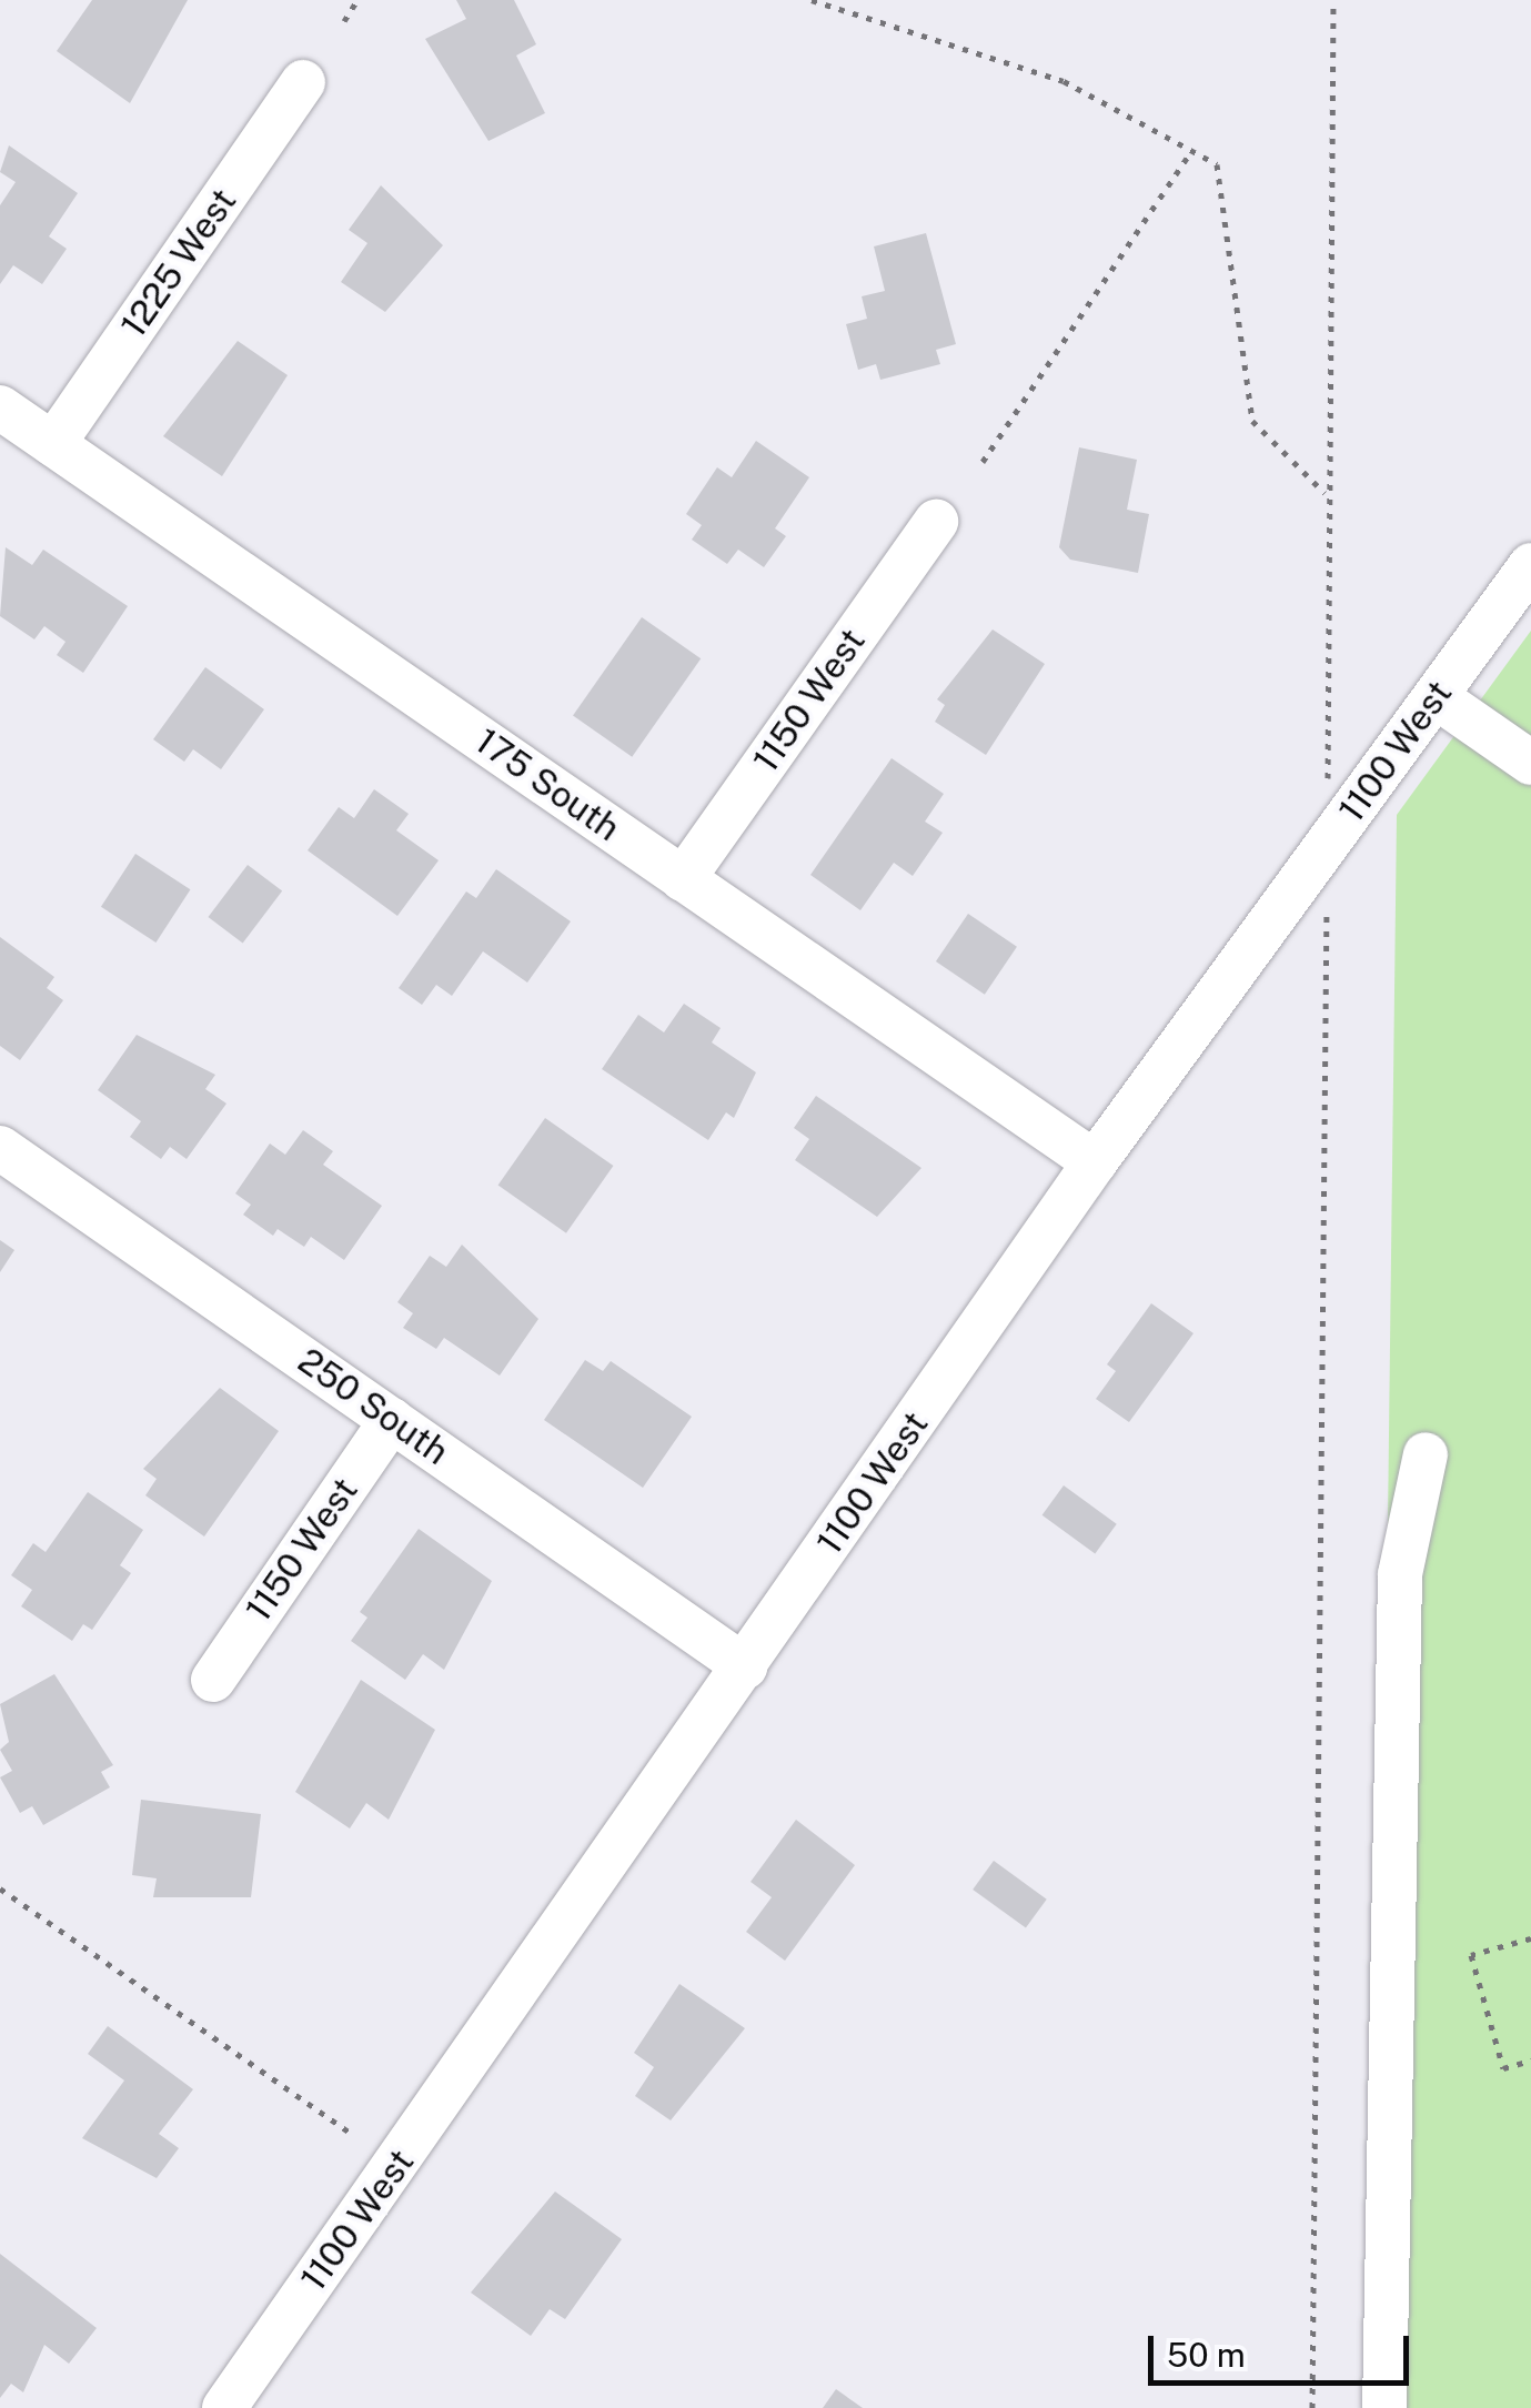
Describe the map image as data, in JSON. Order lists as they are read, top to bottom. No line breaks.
{"streets":{"street":["1225 West","1150 West","1100 West","175 South","250 South"]},"crossings":[["1225 West","175 South"],["1150 West","175 South"],["1150 West","250 South"],["1100 West","175 South"],["1100 West","250 South"]],"scale_bar":"50 m"}
